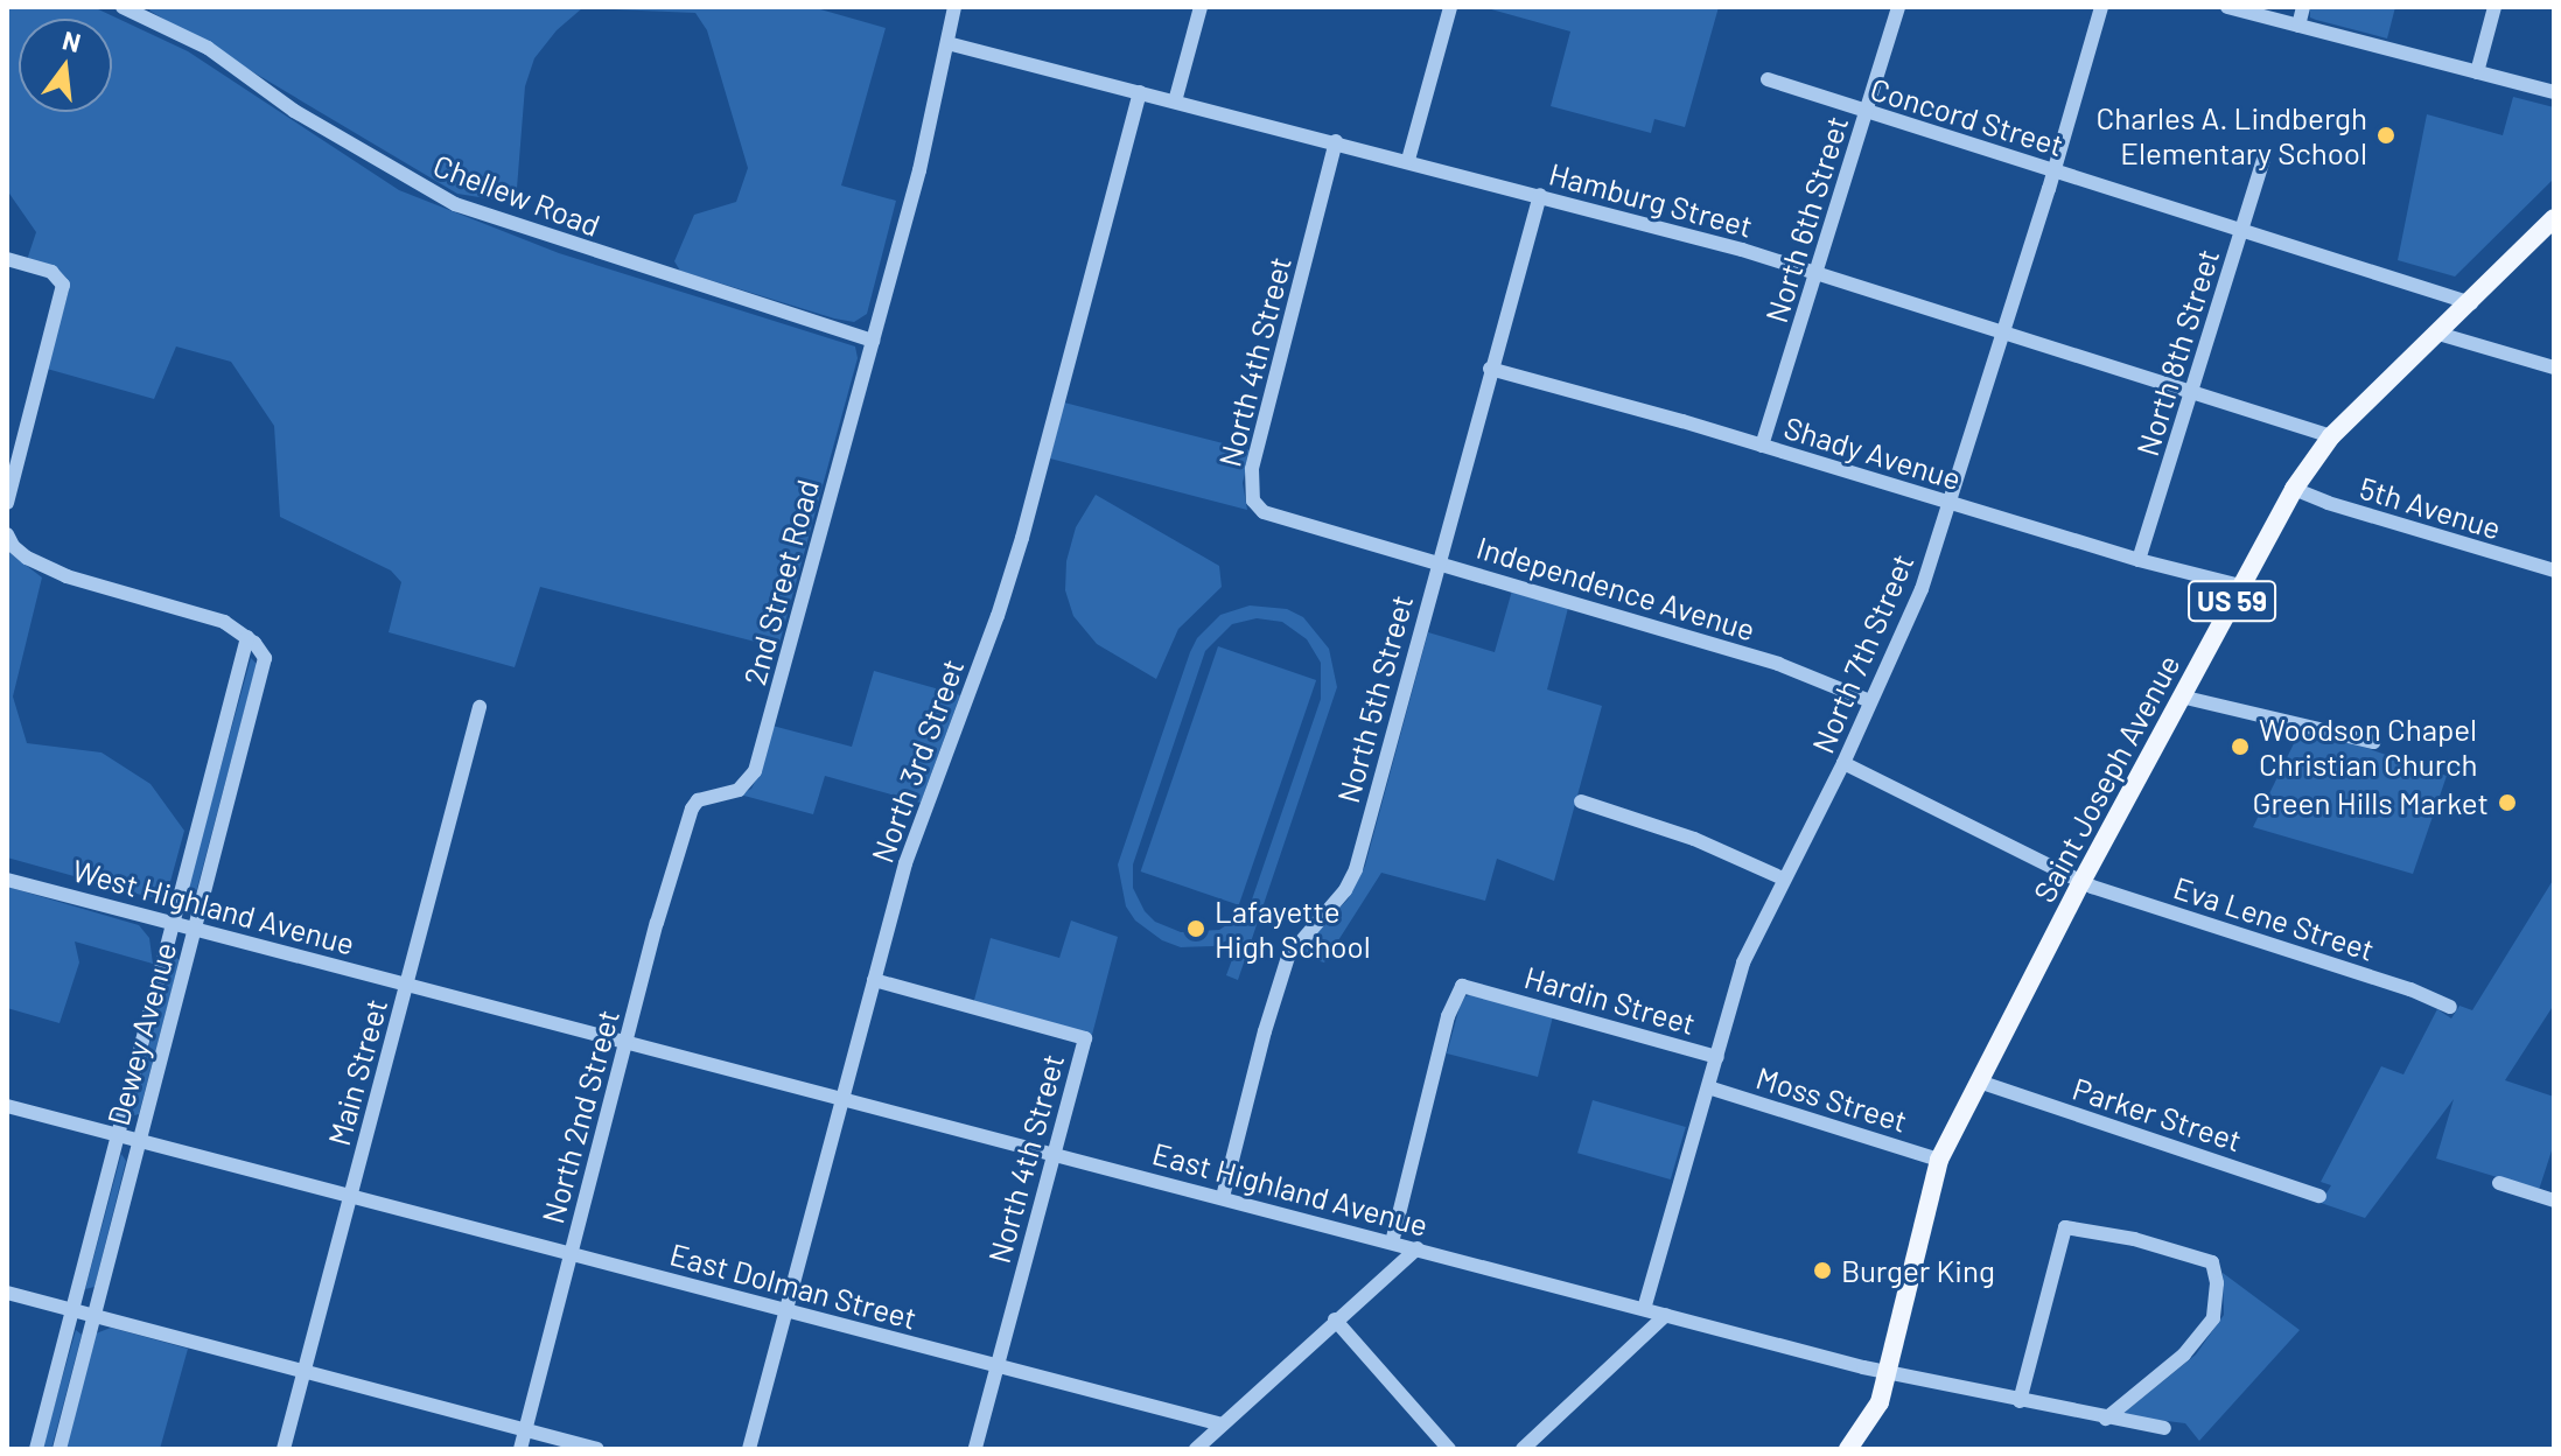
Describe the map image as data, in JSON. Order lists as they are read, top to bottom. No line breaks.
{"streets":{"main road":["US 59","Saint Joseph Avenue"],"street":["Concord Street","Chellew Road","Hamburg Street","North 6th Street","North 8th Street","North 4th Street","Shady Avenue","5th Avenue","2nd Street Road","Independence Avenue","North 7th Street","North 5th Street","North 3rd Street","West Highland Avenue","Eva Lene Street","Hardin Street","Dewey Avenue","Main Street","Moss Street","Parker Street","North 2nd Street","East Highland Avenue","East Dolman Street"]},"crossings":[["Concord Street","North 6th Street"],["Concord Street","North 8th Street"],["Concord Street","North 7th Street"],["Concord Street","Saint Joseph Avenue"],["Chellew Road","2nd Street Road"],["Hamburg Street","North 6th Street"],["Hamburg Street","North 8th Street"],["Hamburg Street","North 4th Street"],["Hamburg Street","2nd Street Road"],["Hamburg Street","North 7th Street"],["Hamburg Street","North 5th Street"],["Hamburg Street","North 3rd Street"],["Hamburg Street","Saint Joseph Avenue"],["North 6th Street","Shady Avenue"],["North 8th Street","Shady Avenue"],["North 4th Street","Independence Avenue"],["North 4th Street","North 3rd Street"],["North 4th Street","East Highland Avenue"],["North 4th Street","East Dolman Street"],["Shady Avenue","North 7th Street"],["Shady Avenue","North 5th Street"],["Shady Avenue","Saint Joseph Avenue"],["5th Avenue","Saint Joseph Avenue"],["2nd Street Road","North 2nd Street"],["Independence Avenue","North 7th Street"],["Independence Avenue","North 5th Street"],["North 7th Street","Eva Lene Street"],["North 7th Street","Hardin Street"],["North 7th Street","Moss Street"],["North 7th Street","East Highland Avenue"],["North 5th Street","East Highland Avenue"],["North 3rd Street","East Highland Avenue"],["North 3rd Street","East Dolman Street"],["Saint Joseph Avenue","Eva Lene Street"],["Saint Joseph Avenue","Moss Street"],["Saint Joseph Avenue","Parker Street"],["Saint Joseph Avenue","East Highland Avenue"],["West Highland Avenue","Dewey Avenue"],["West Highland Avenue","Main Street"],["West Highland Avenue","East Highland Avenue"],["Hardin Street","East Highland Avenue"],["Dewey Avenue","East Dolman Street"],["Main Street","East Highland Avenue"],["Main Street","East Dolman Street"],["North 2nd Street","East Highland Avenue"],["North 2nd Street","East Dolman Street"]],"places":["Charles A. Lindbergh Elementary School","Woodson Chapel Christian Church","Green Hills Market","Lafayette High School","Burger King"],"north":"top"}
